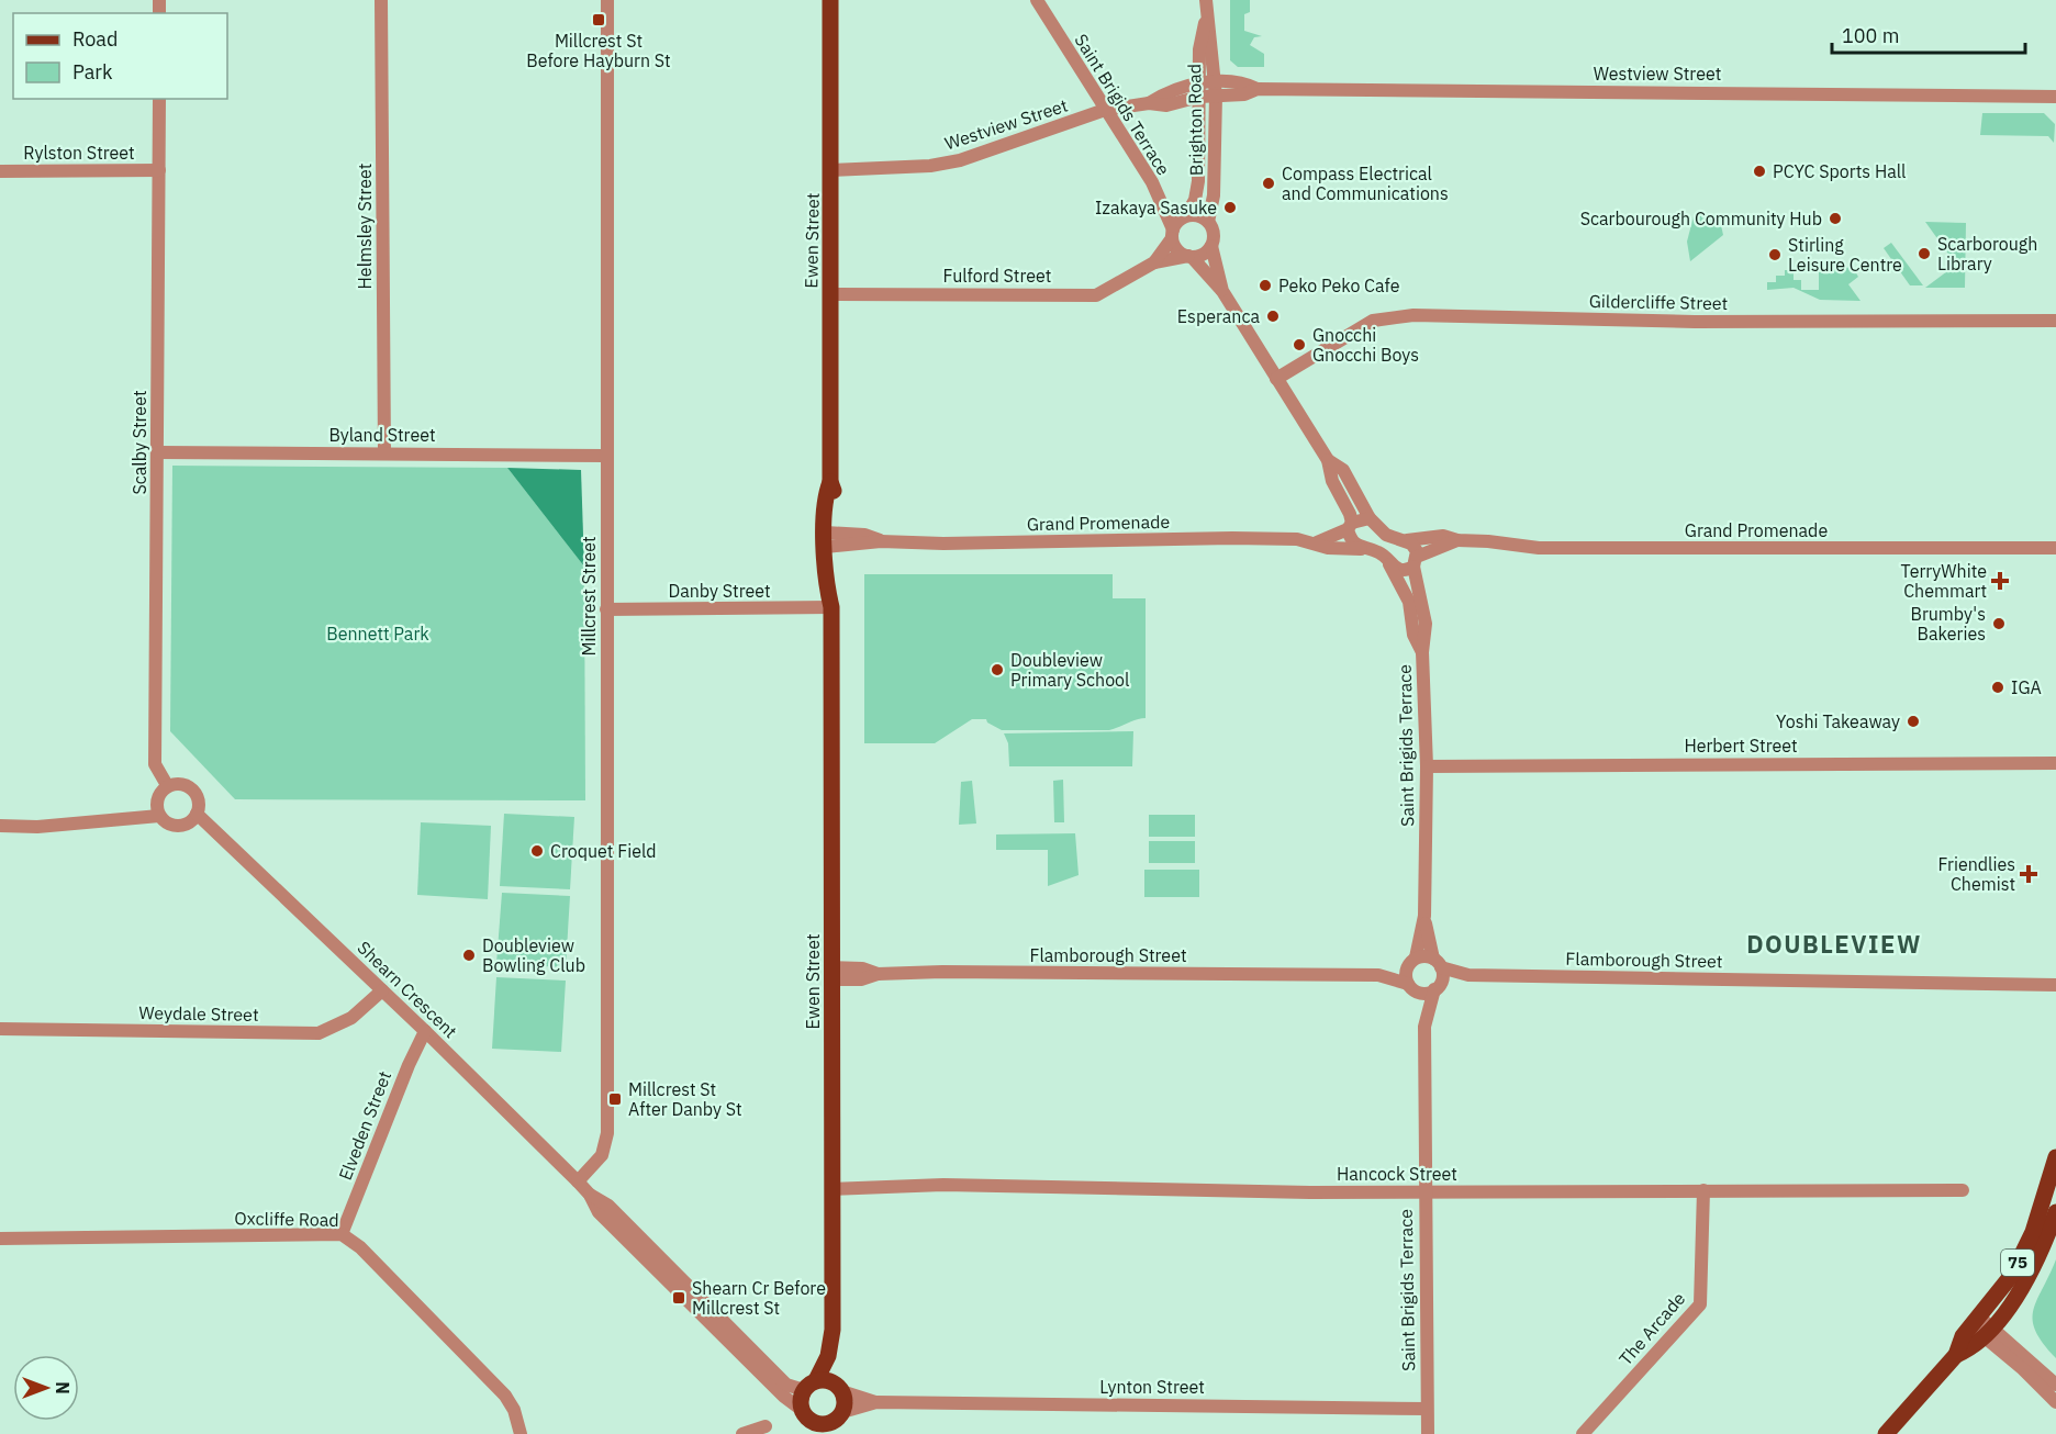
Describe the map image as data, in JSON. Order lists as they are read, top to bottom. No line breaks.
{"streets":{"main road":["Ewen Street","75"],"street":["Westview Street","Saint Brigids Terrace","Brighton Road","Rylston Street","Helmsley Street","Fulford Street","Gildercliffe Street","Byland Street","Scalby Street","Grand Promenade","Danby Street","Millcrest Street","Herbert Street","Flamborough Street","Shearn Crescent","Weydale Street","Elveden Street","Hancock Street","Oxcliffe Road","The Arcade","Lynton Street"]},"crossings":[["Westview Street","Saint Brigids Terrace"],["Westview Street","Brighton Road"],["Westview Street","Ewen Street"],["Saint Brigids Terrace","Brighton Road"],["Saint Brigids Terrace","Fulford Street"],["Saint Brigids Terrace","Grand Promenade"],["Saint Brigids Terrace","Herbert Street"],["Saint Brigids Terrace","Flamborough Street"],["Saint Brigids Terrace","Hancock Street"],["Saint Brigids Terrace","Lynton Street"],["Brighton Road","Fulford Street"],["Rylston Street","Scalby Street"],["Helmsley Street","Byland Street"],["Ewen Street","Fulford Street"],["Ewen Street","Grand Promenade"],["Ewen Street","Danby Street"],["Ewen Street","Flamborough Street"],["Ewen Street","Shearn Crescent"],["Ewen Street","Hancock Street"],["Ewen Street","Lynton Street"],["Byland Street","Scalby Street"],["Byland Street","Millcrest Street"],["Scalby Street","Shearn Crescent"],["Danby Street","Millcrest Street"],["Millcrest Street","Shearn Crescent"],["Shearn Crescent","Weydale Street"],["Shearn Crescent","Elveden Street"],["Elveden Street","Oxcliffe Road"],["Hancock Street","The Arcade"]],"districts":["DOUBLEVIEW"],"parks":["Bennett Park"],"places":{"transit":["Millcrest St Before Hayburn St","Millcrest St After Danby St","Shearn Cr Before Millcrest St"],"other":["PCYC Sports Hall","Compass Electrical and Communications","Izakaya Sasuke","Scarbourough Community Hub","Scarborough Library","Stirling Leisure Centre","Peko Peko Cafe","Esperanca","Gnocchi Gnocchi Boys","Brumby's Bakeries","Doubleview Primary School","IGA","Yoshi Takeaway","Croquet Field","Doubleview Bowling Club"],"health":["TerryWhite Chemmart","Friendlies Chemist"]},"legend":["Road","Park"],"scale_bar":"100 m","north":"right"}
